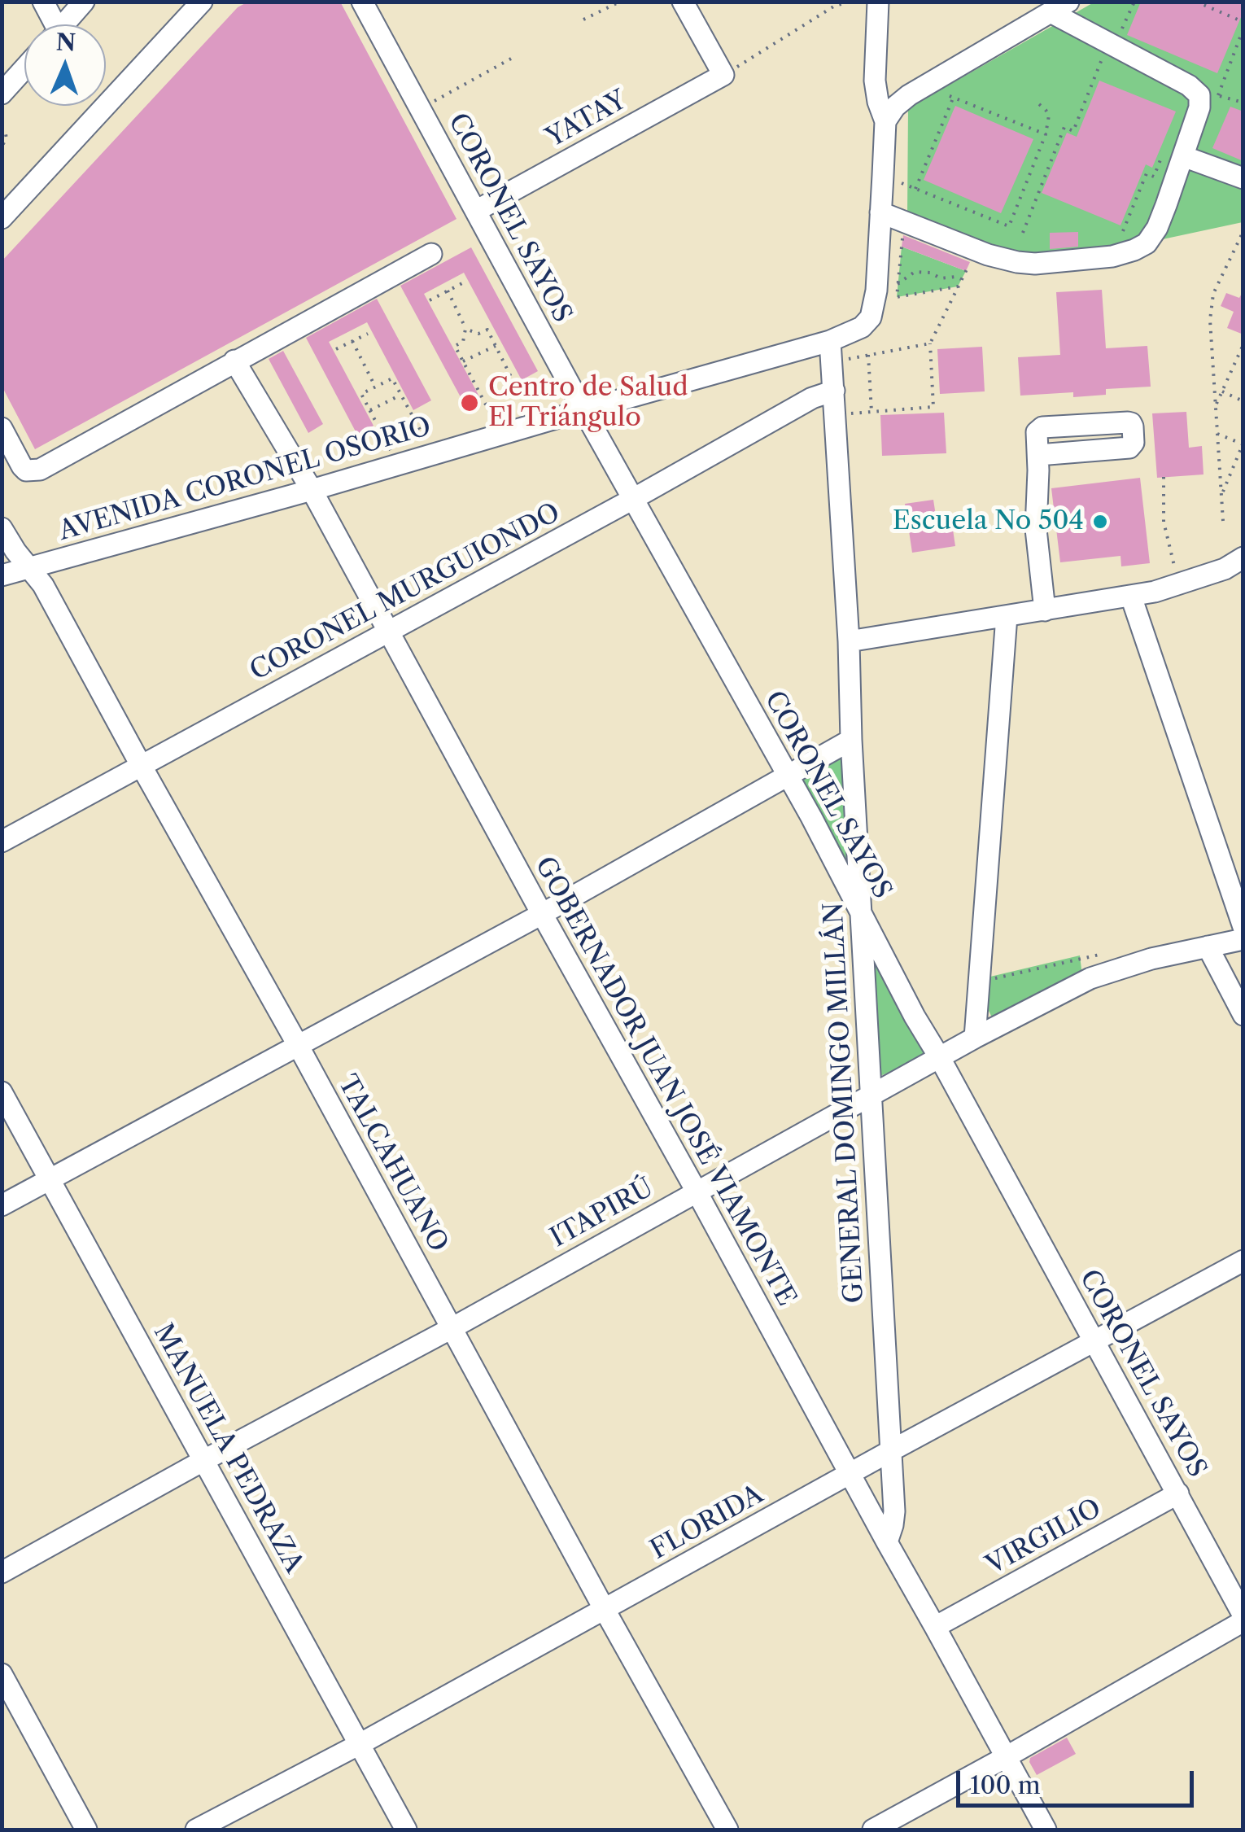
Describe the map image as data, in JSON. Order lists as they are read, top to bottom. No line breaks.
{"streets":{"street":["YATAY","CORONEL SAYOS","AVENIDA CORONEL OSORIO","CORONEL MURGUIONDO","GOBERNADOR JUAN JOSÉ VIAMONTE","GENERAL DOMINGO MILLÁN","TALCAHUANO","ITAPIRÚ","MANUELA PEDRAZA","FLORIDA","VIRGILIO"]},"crossings":[["YATAY","CORONEL SAYOS"],["CORONEL SAYOS","AVENIDA CORONEL OSORIO"],["CORONEL SAYOS","CORONEL MURGUIONDO"],["CORONEL SAYOS","GENERAL DOMINGO MILLÁN"],["CORONEL SAYOS","ITAPIRÚ"],["CORONEL SAYOS","FLORIDA"],["CORONEL SAYOS","VIRGILIO"],["AVENIDA CORONEL OSORIO","GOBERNADOR JUAN JOSÉ VIAMONTE"],["AVENIDA CORONEL OSORIO","GENERAL DOMINGO MILLÁN"],["AVENIDA CORONEL OSORIO","TALCAHUANO"],["CORONEL MURGUIONDO","GOBERNADOR JUAN JOSÉ VIAMONTE"],["CORONEL MURGUIONDO","GENERAL DOMINGO MILLÁN"],["CORONEL MURGUIONDO","TALCAHUANO"],["GOBERNADOR JUAN JOSÉ VIAMONTE","GENERAL DOMINGO MILLÁN"],["GOBERNADOR JUAN JOSÉ VIAMONTE","ITAPIRÚ"],["GOBERNADOR JUAN JOSÉ VIAMONTE","FLORIDA"],["GOBERNADOR JUAN JOSÉ VIAMONTE","VIRGILIO"],["GENERAL DOMINGO MILLÁN","ITAPIRÚ"],["GENERAL DOMINGO MILLÁN","FLORIDA"],["TALCAHUANO","ITAPIRÚ"],["TALCAHUANO","FLORIDA"],["ITAPIRÚ","MANUELA PEDRAZA"],["MANUELA PEDRAZA","FLORIDA"]],"places":["Centro de Salud El Triángulo","Escuela No 504"],"scale_bar":"100 m","north":"top"}
